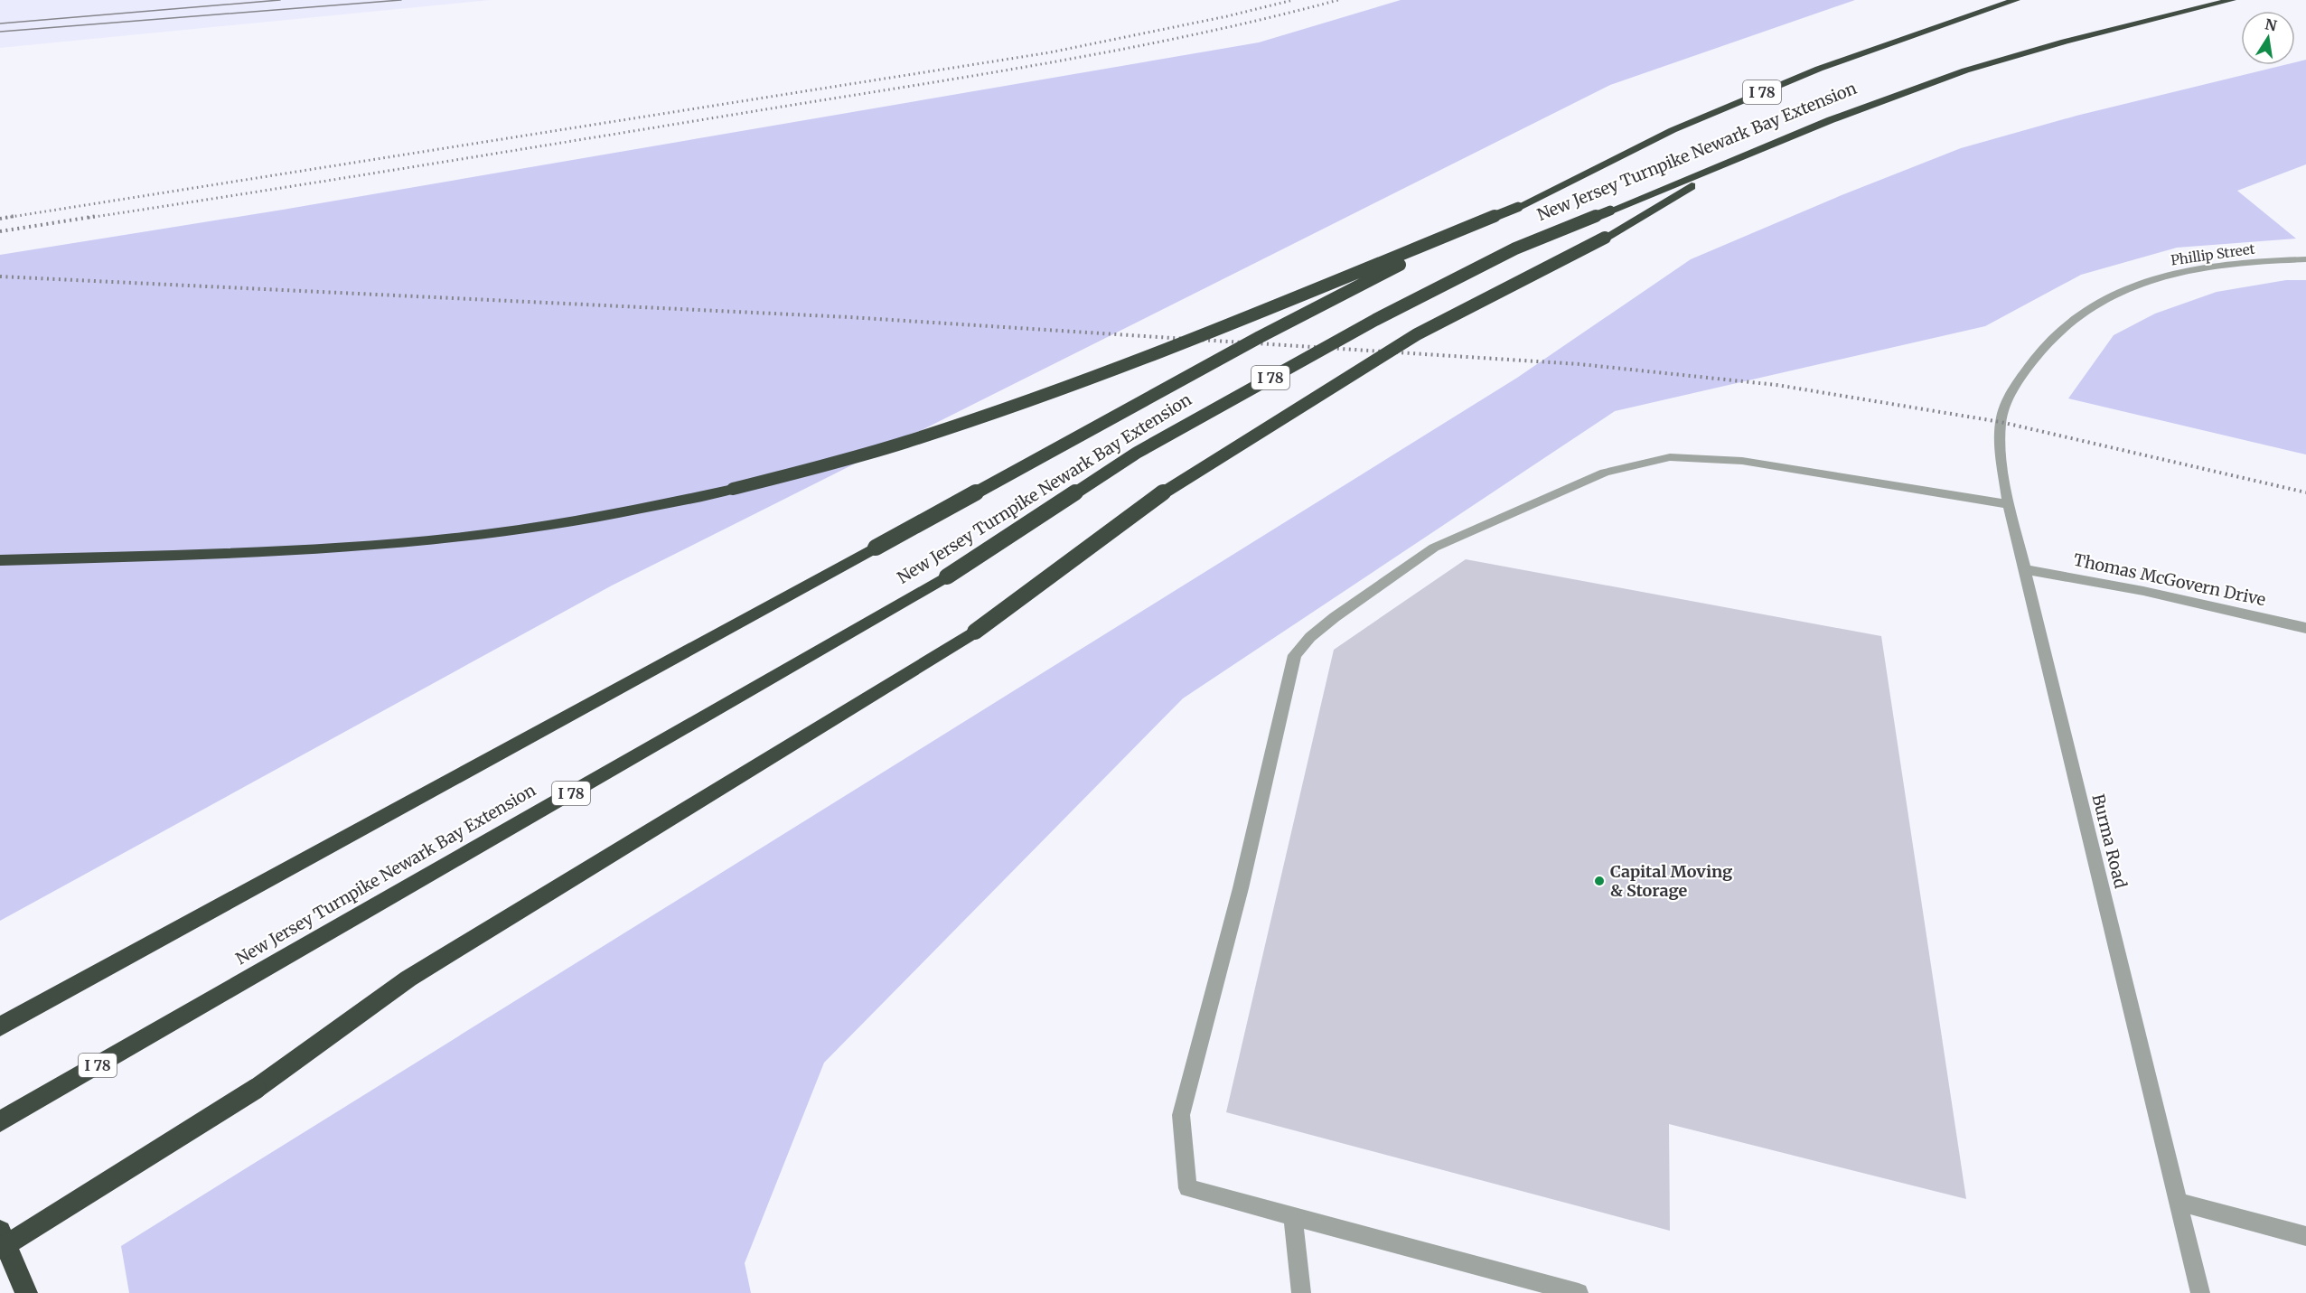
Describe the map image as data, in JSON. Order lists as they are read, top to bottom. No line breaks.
{"streets":{"highway":["I 78","New Jersey Turnpike Newark Bay Extension"],"street":["Phillip Street","Thomas McGovern Drive","Burma Road"]},"crossings":[["Phillip Street","Burma Road"],["Thomas McGovern Drive","Burma Road"]],"places":["Capital Moving & Storage"],"north":"top"}
